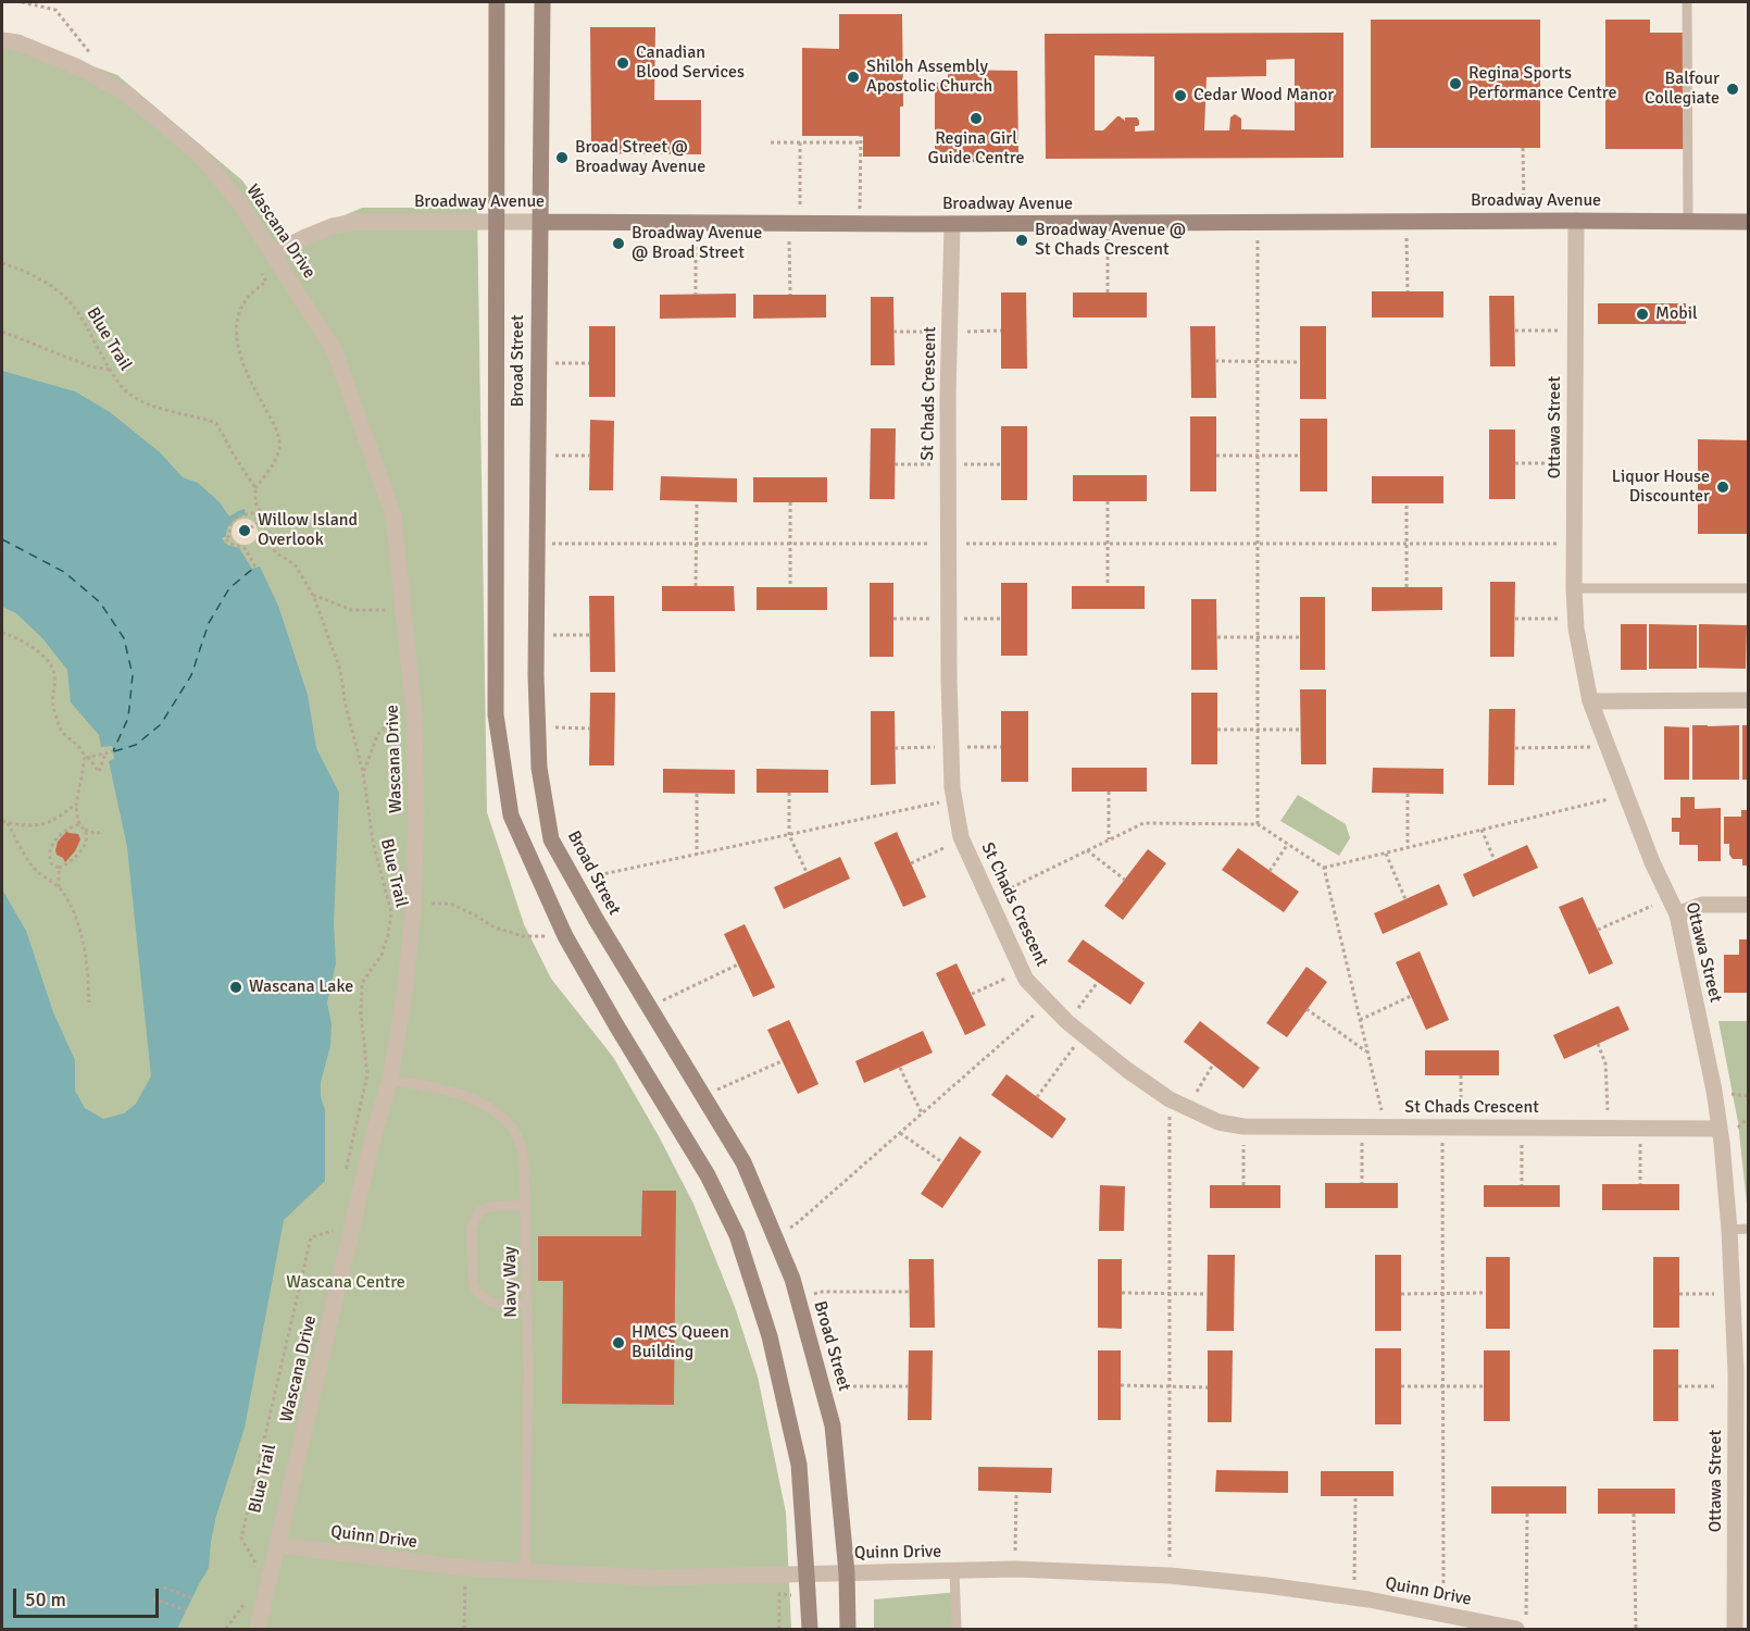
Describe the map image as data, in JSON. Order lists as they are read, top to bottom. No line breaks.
{"streets":{"main road":["Broadway Avenue","Broad Street"],"street":["Wascana Drive","St Chads Crescent","Ottawa Street","Quinn Drive"],"lane":["Navy Way"],"path":["Blue Trail"]},"crossings":[["Broadway Avenue","Wascana Drive"],["Broadway Avenue","Broad Street"],["Broadway Avenue","St Chads Crescent"],["Broadway Avenue","Ottawa Street"],["Wascana Drive","Navy Way"],["Wascana Drive","Quinn Drive"],["Broad Street","Quinn Drive"],["St Chads Crescent","Ottawa Street"],["Navy Way","Quinn Drive"]],"parks":["Wascana Centre"],"places":["Canadian Blood Services","Shiloh Assembly Apostolic Church","Regina Sports Performance Centre","Balfour Collegiate","Cedar Wood Manor","Regina Girl Guide Centre","Broad Street @ Broadway Avenue","Broadway Avenue @ St Chads Crescent","Broadway Avenue @ Broad Street","Mobil","Liquor House Discounter","Willow Island Overlook","Wascana Lake","HMCS Queen Building"],"scale_bar":"50 m"}
